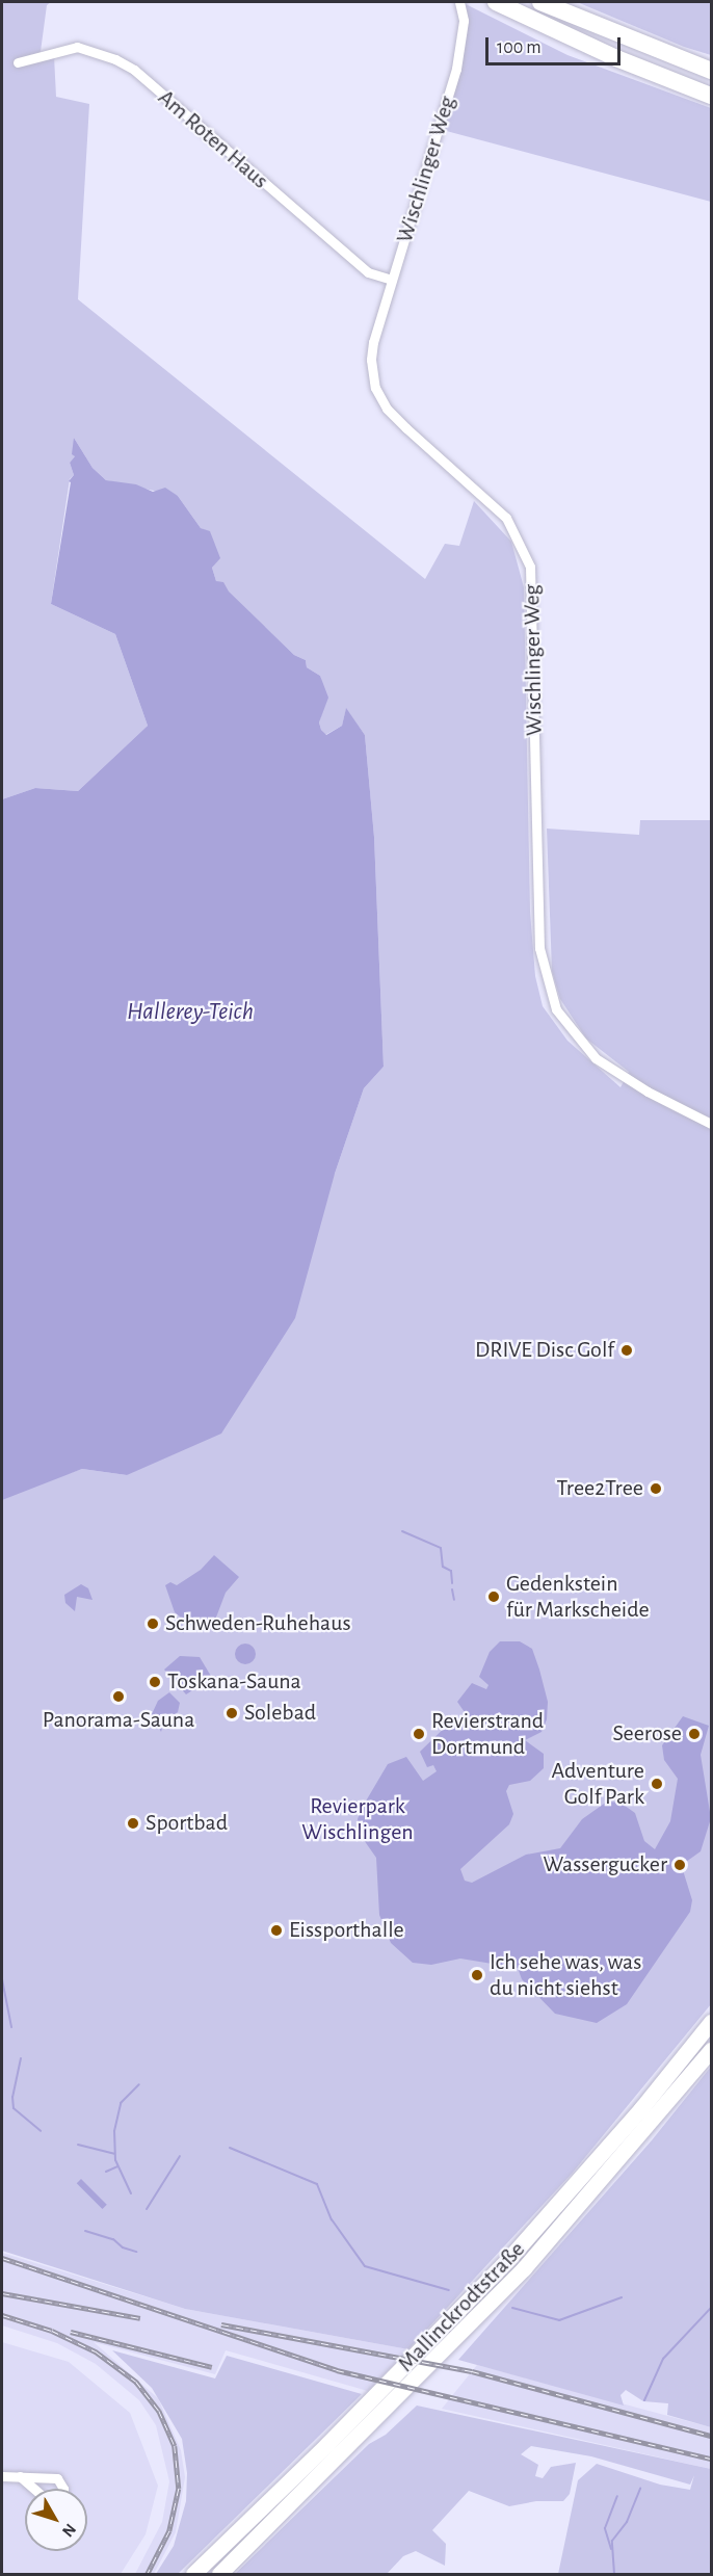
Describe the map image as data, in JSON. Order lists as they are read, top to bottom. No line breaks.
{"streets":{"highway":["Mallinckrodtstraße"],"street":["Am Roten Haus","Wischlinger Weg"]},"crossings":[["Am Roten Haus","Wischlinger Weg"]],"water":["Hallerey-Teich"],"parks":["Revierpark Wischlingen"],"places":["DRIVE Disc Golf","Tree2Tree","Gedenkstein für Markscheide","Schweden-Ruhehaus","Toskana-Sauna","Panorama-Sauna","Solebad","Revierstrand Dortmund","Seerose","Adventure Golf Park","Sportbad","Wassergucker","Eissporthalle","Ich sehe was, was du nicht siehst"],"scale_bar":"100 m","north":"bottom right"}
